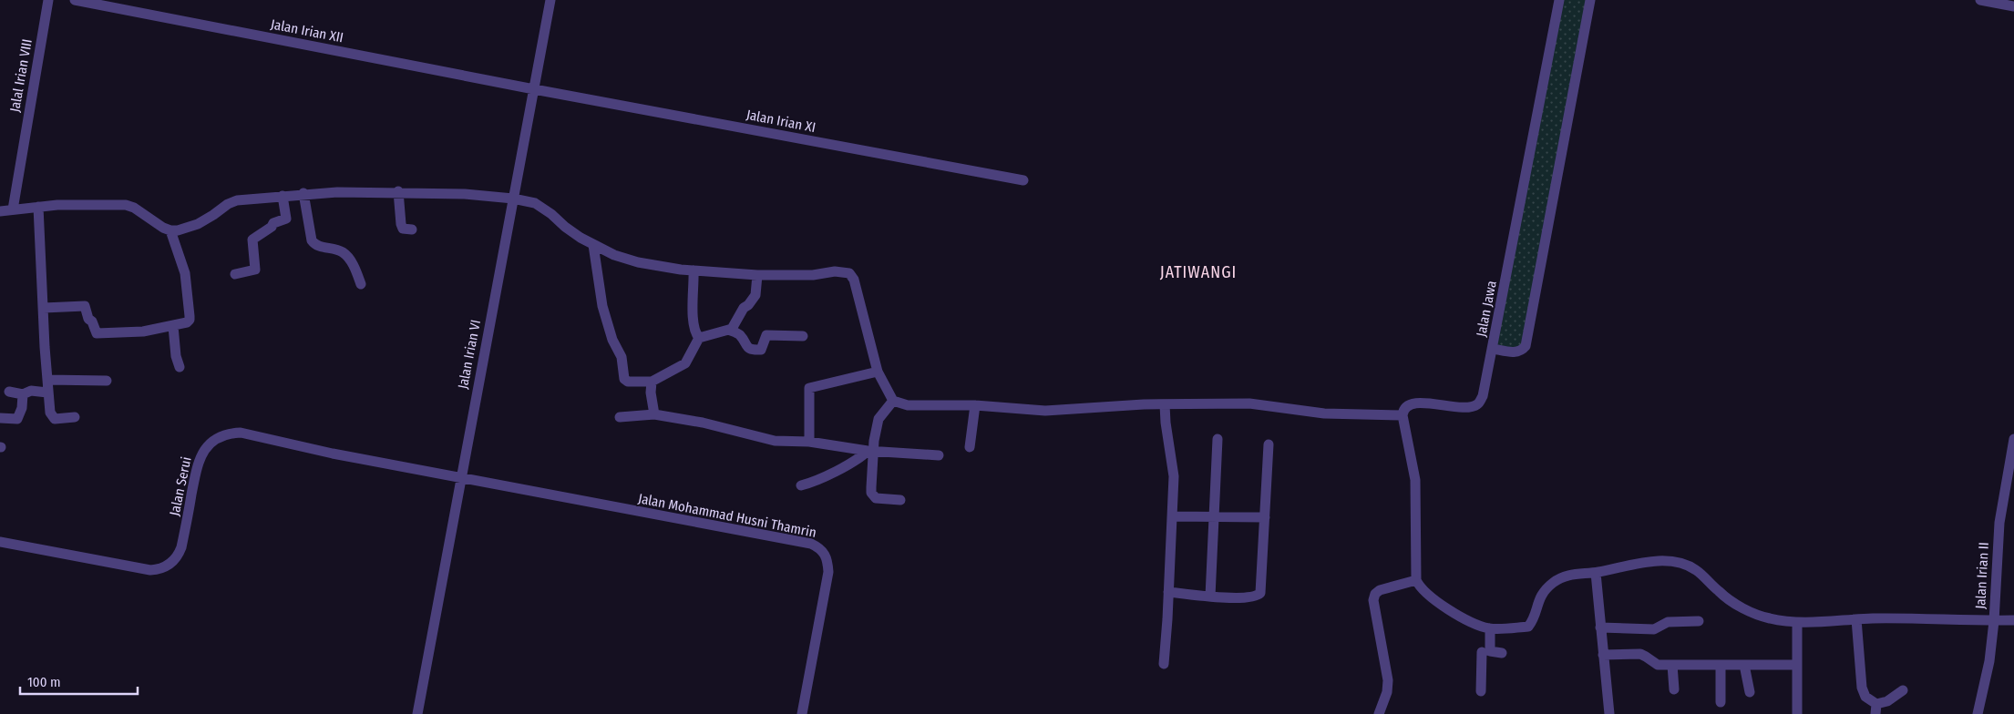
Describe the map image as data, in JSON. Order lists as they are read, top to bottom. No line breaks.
{"streets":{"street":["Jalan Irian XII","Jalal Irian VIII","Jalan Irian XI","Jalan Jawa","Jalan Irian VI","Jalan Serui","Jalan Mohammad Husni Thamrin","Jalan Irian II"]},"crossings":[["Jalan Irian XII","Jalan Irian XI"],["Jalan Irian XII","Jalan Irian VI"],["Jalan Irian XI","Jalan Irian VI"],["Jalan Irian VI","Jalan Serui"],["Jalan Irian VI","Jalan Mohammad Husni Thamrin"],["Jalan Serui","Jalan Mohammad Husni Thamrin"]],"districts":["JATIWANGI"],"scale_bar":"100 m"}
